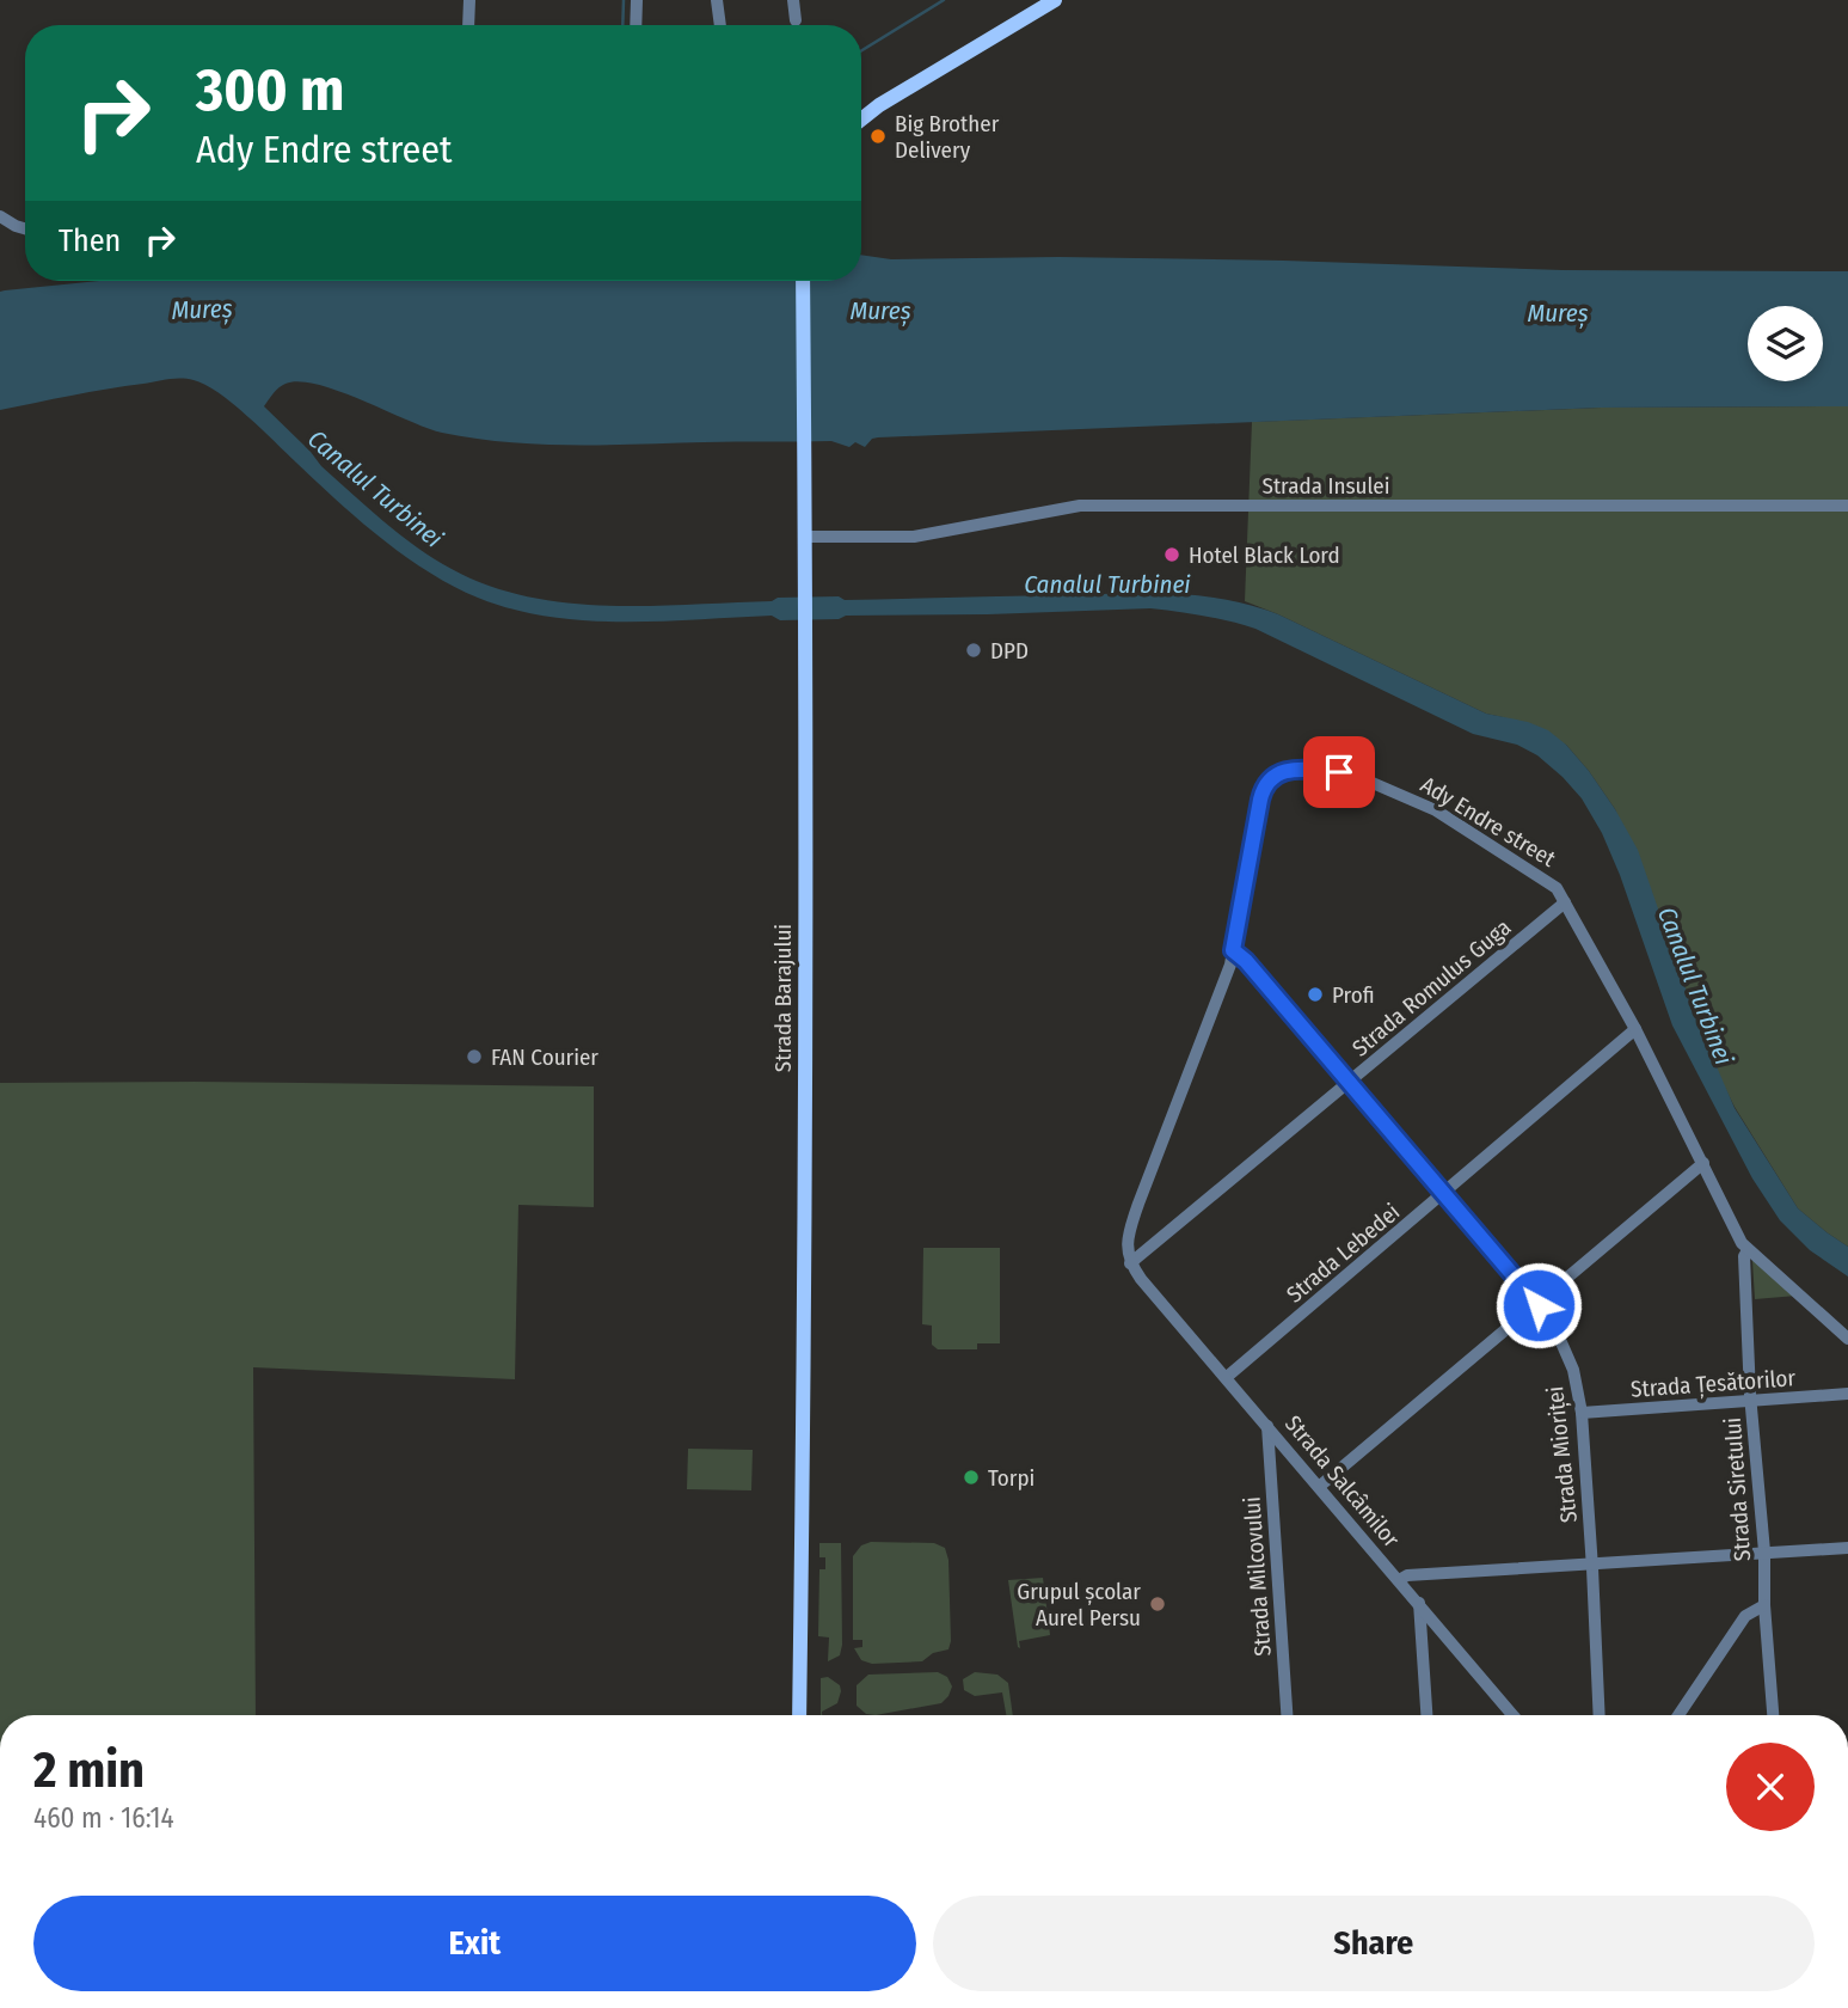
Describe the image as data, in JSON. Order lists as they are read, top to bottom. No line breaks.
{"streets":{"main road":["Strada Barajului"],"street":["Strada Insulei","Ady Endre street","Strada Romulus Guga","Strada Lebedei","Strada Țesătorilor","Strada Mioriței","Strada Salcâmilor","Strada Siretului","Strada Milcovului"]},"crossings":[["Strada Insulei","Strada Barajului"],["Ady Endre street","Strada Romulus Guga"],["Ady Endre street","Strada Lebedei"],["Ady Endre street","Strada Mioriței"],["Ady Endre street","Strada Salcâmilor"],["Ady Endre street","Strada Siretului"],["Strada Romulus Guga","Strada Mioriței"],["Strada Romulus Guga","Strada Salcâmilor"],["Strada Lebedei","Strada Mioriței"],["Strada Lebedei","Strada Salcâmilor"],["Strada Țesătorilor","Strada Mioriței"],["Strada Țesătorilor","Strada Siretului"],["Strada Salcâmilor","Strada Milcovului"]],"water":["Mureș","Canalul Turbinei"],"places":["Big Brother Delivery","Hotel Black Lord","DPD","Profi","FAN Courier","Torpi","Grupul școlar Aurel Persu"],"page":{"turn":["300 m","Ady Endre street"],"then":"Then","heading":["2 min","460 m · 16:14"],"buttons":["Exit","Share"]}}
